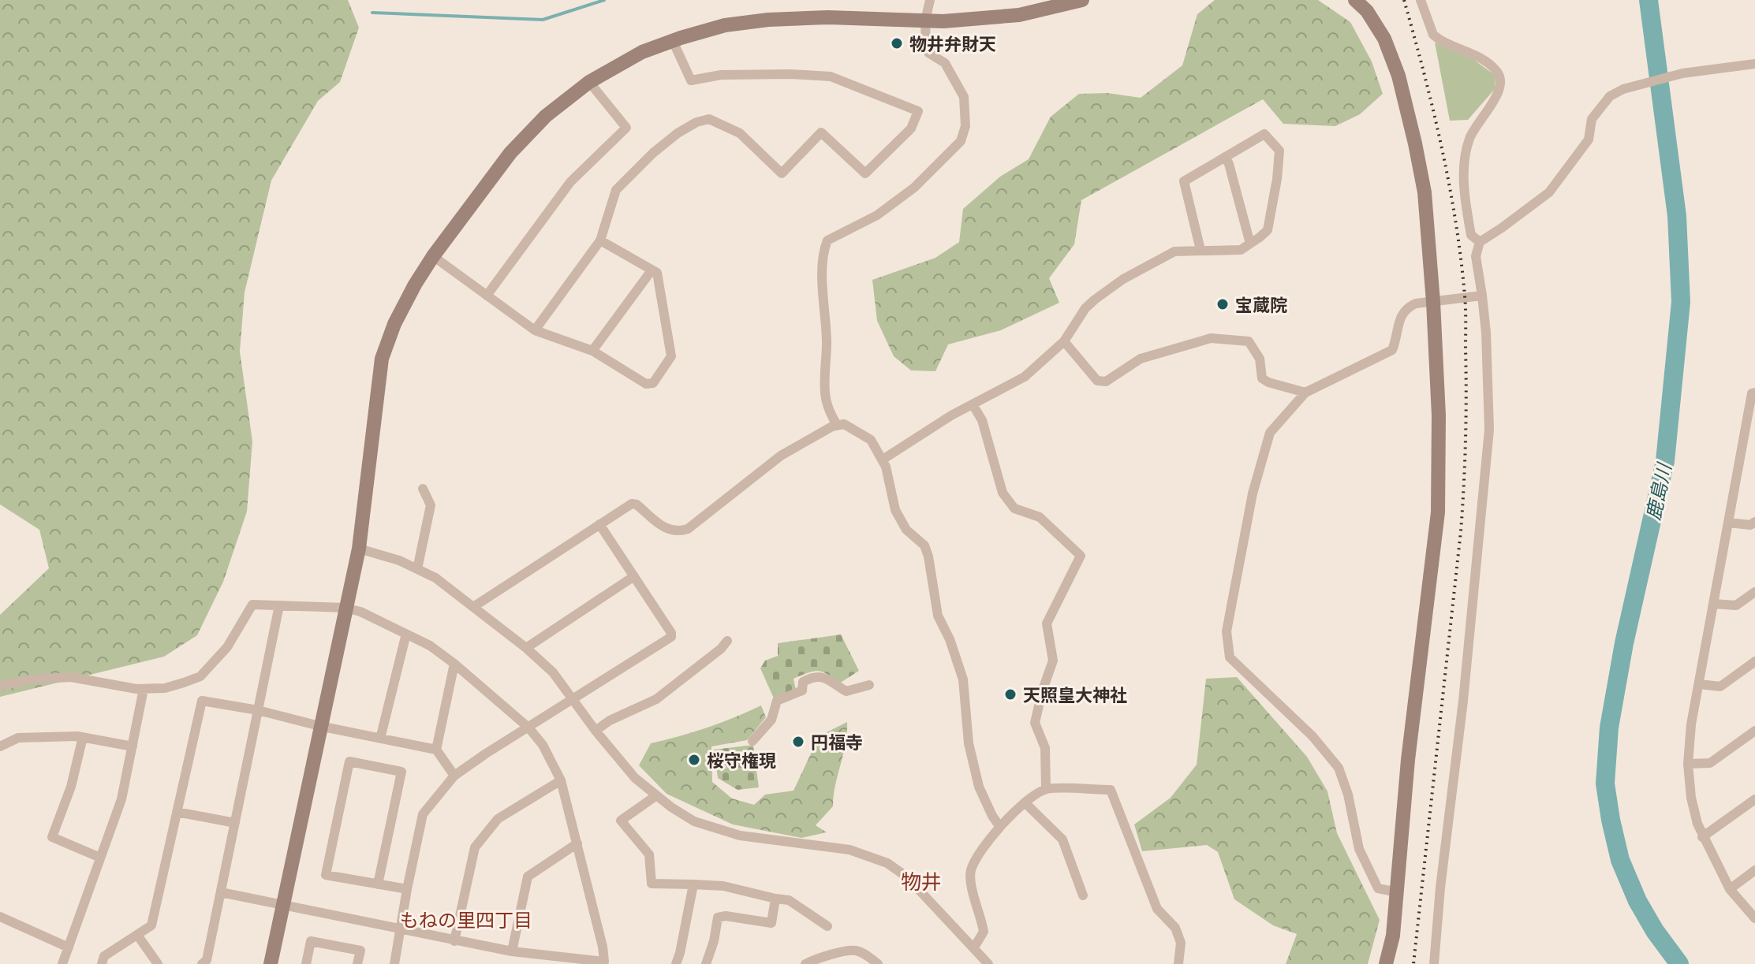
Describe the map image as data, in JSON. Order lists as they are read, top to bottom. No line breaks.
{"districts":["物井","もねの里四丁目"],"water":["鹿島川"],"places":["物井弁財天","宝蔵院","天照皇大神社","円福寺","桜守権現"]}
